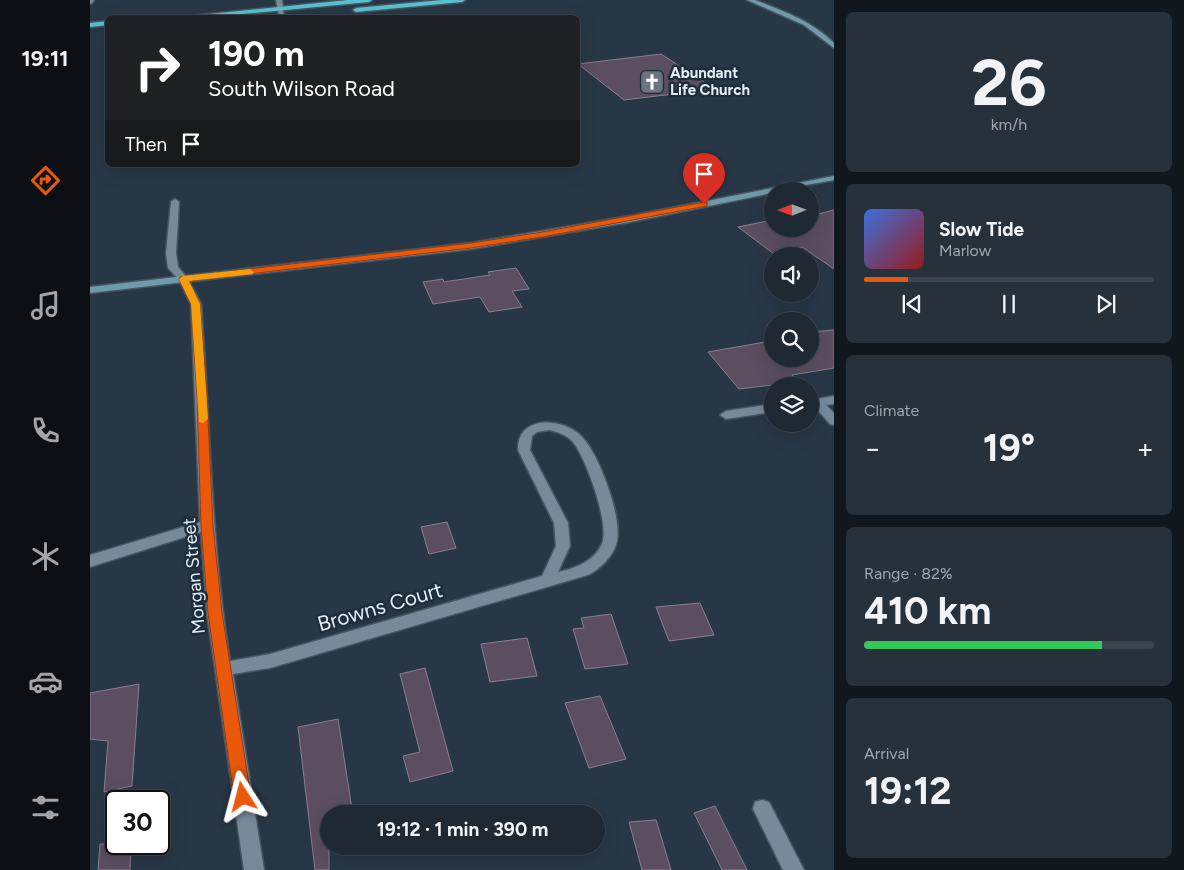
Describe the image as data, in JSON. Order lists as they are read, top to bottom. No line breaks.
{"streets":{"street":["Morgan Street","Browns Court"]},"crossings":[["Morgan Street","Browns Court"]],"places":{"church":["Abundant Life Church"]},"north":"left","page":{"tabs":"19:11","tile":[["26","km/h"],"Climate",["Range · 82%","410 km"],["Arrival","19:12"]],"turn":["190 m","South Wilson Road"],"then":"Then","song":["Slow Tide","Marlow"],"heat":["−","19°","+"],"limit":"30","trip":"19:12 · 1 min · 390 m"}}
